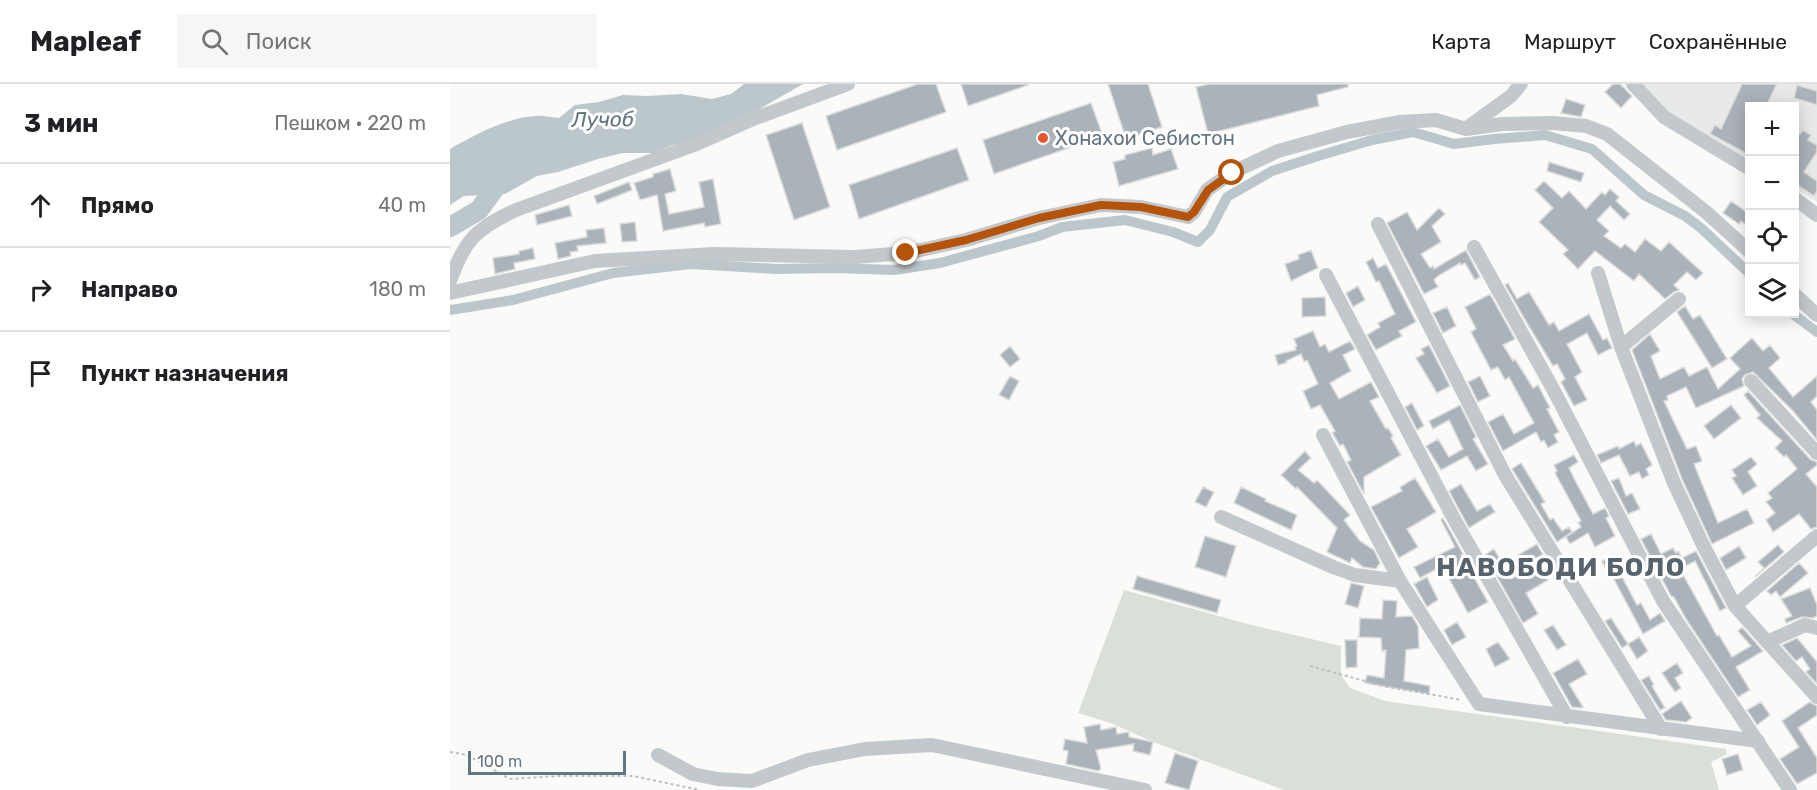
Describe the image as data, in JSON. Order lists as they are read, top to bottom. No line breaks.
{"districts":["НАВОБОДИ БОЛО"],"water":["Лучоб"],"places":["Хонахои Себистон"],"scale_bar":"100 m","page":{"header":"Mapleaf","search":"Поиск","nav":["Карта","Маршрут","Сохранённые"],"heading":["3 мин","Пешком · 220 m"],"map_buttons":["+","−"],"list":[["Прямо","40 m"],["Направо","180 m"],"Пункт назначения"],"scale":"100 m"}}
